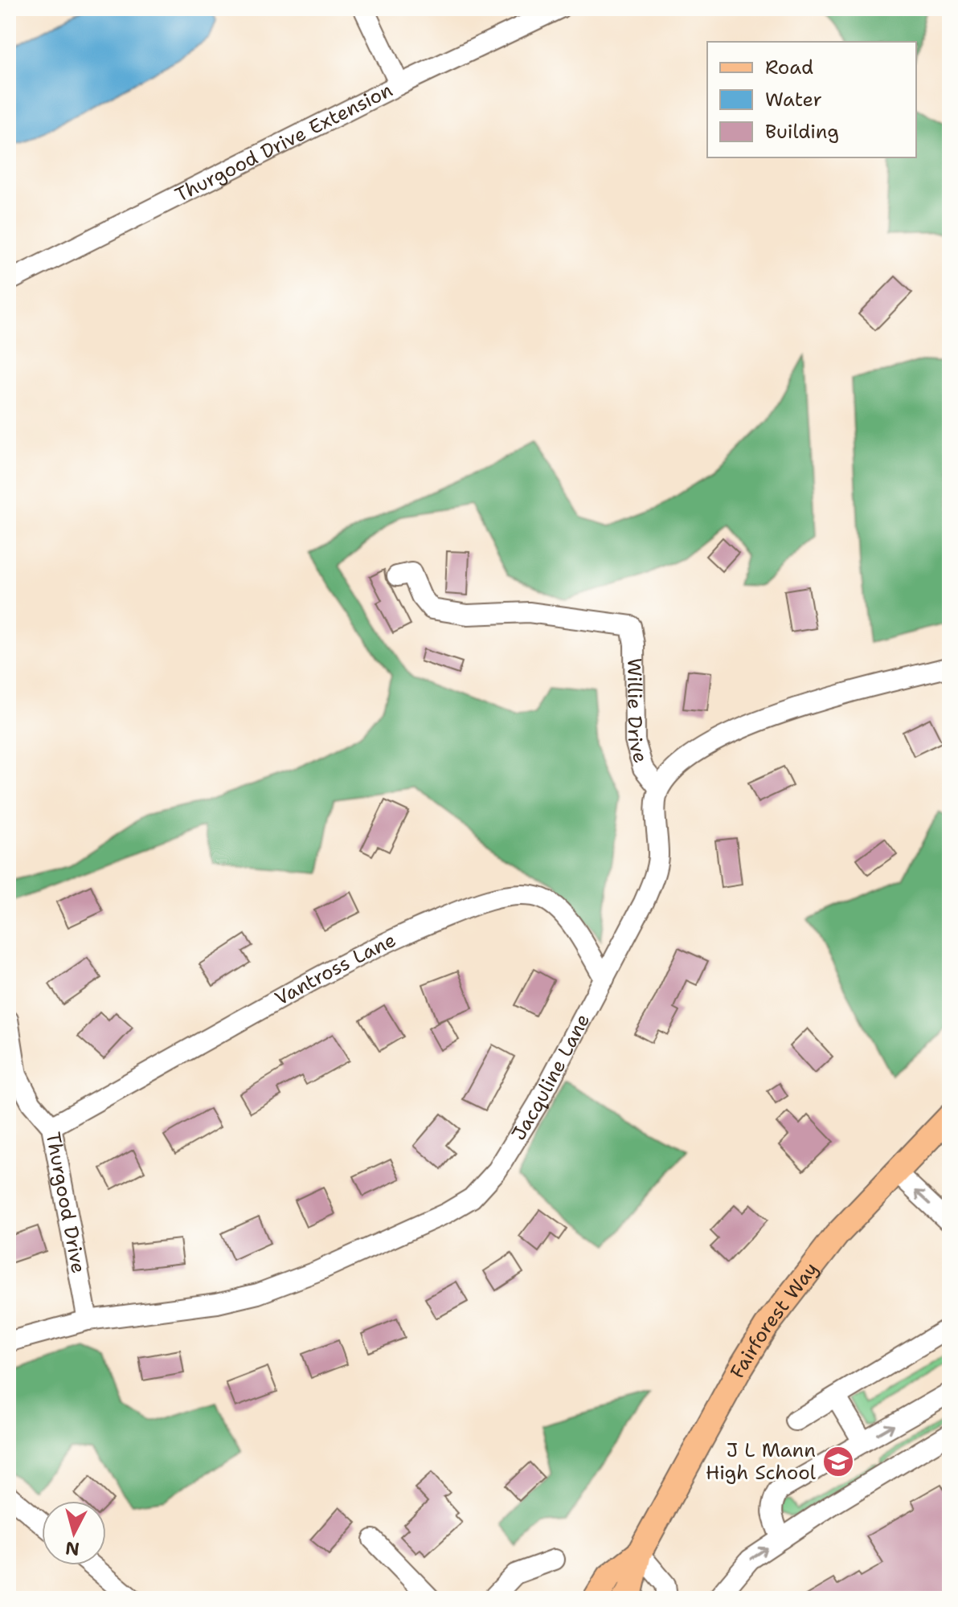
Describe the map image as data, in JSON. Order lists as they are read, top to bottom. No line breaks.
{"streets":{"main road":["Fairforest Way"],"street":["Thurgood Drive Extension","Willie Drive","Vantross Lane","Jacquline Lane","Thurgood Drive"]},"crossings":[["Willie Drive","Jacquline Lane"],["Vantross Lane","Jacquline Lane"],["Vantross Lane","Thurgood Drive"],["Jacquline Lane","Thurgood Drive"]],"places":{"school or university":["J L Mann High School"]},"legend":["Road","Water","Building"],"north":"bottom"}
